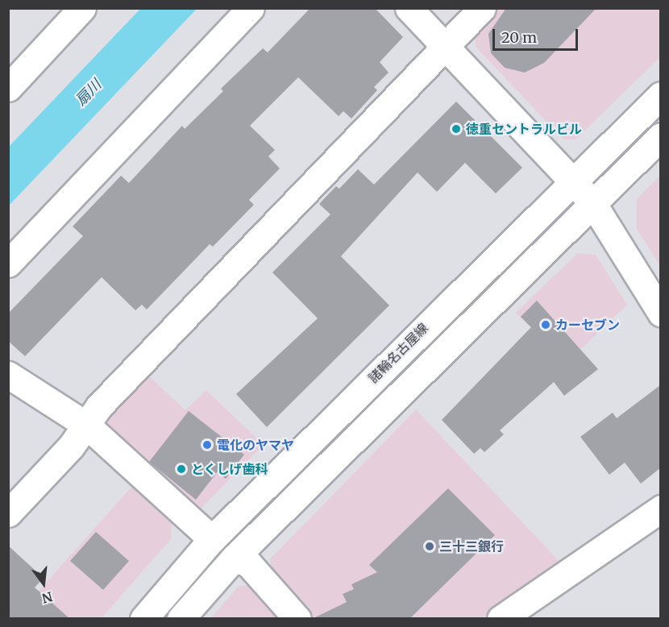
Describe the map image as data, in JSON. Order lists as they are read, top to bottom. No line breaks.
{"streets":{"street":["諸輪名古屋線"]},"water":["扇川"],"places":["徳重セントラルビル","カーセブン","電化のヤマヤ","とくしげ歯科","三十三銀行"],"scale_bar":"20 m","north":"bottom"}
